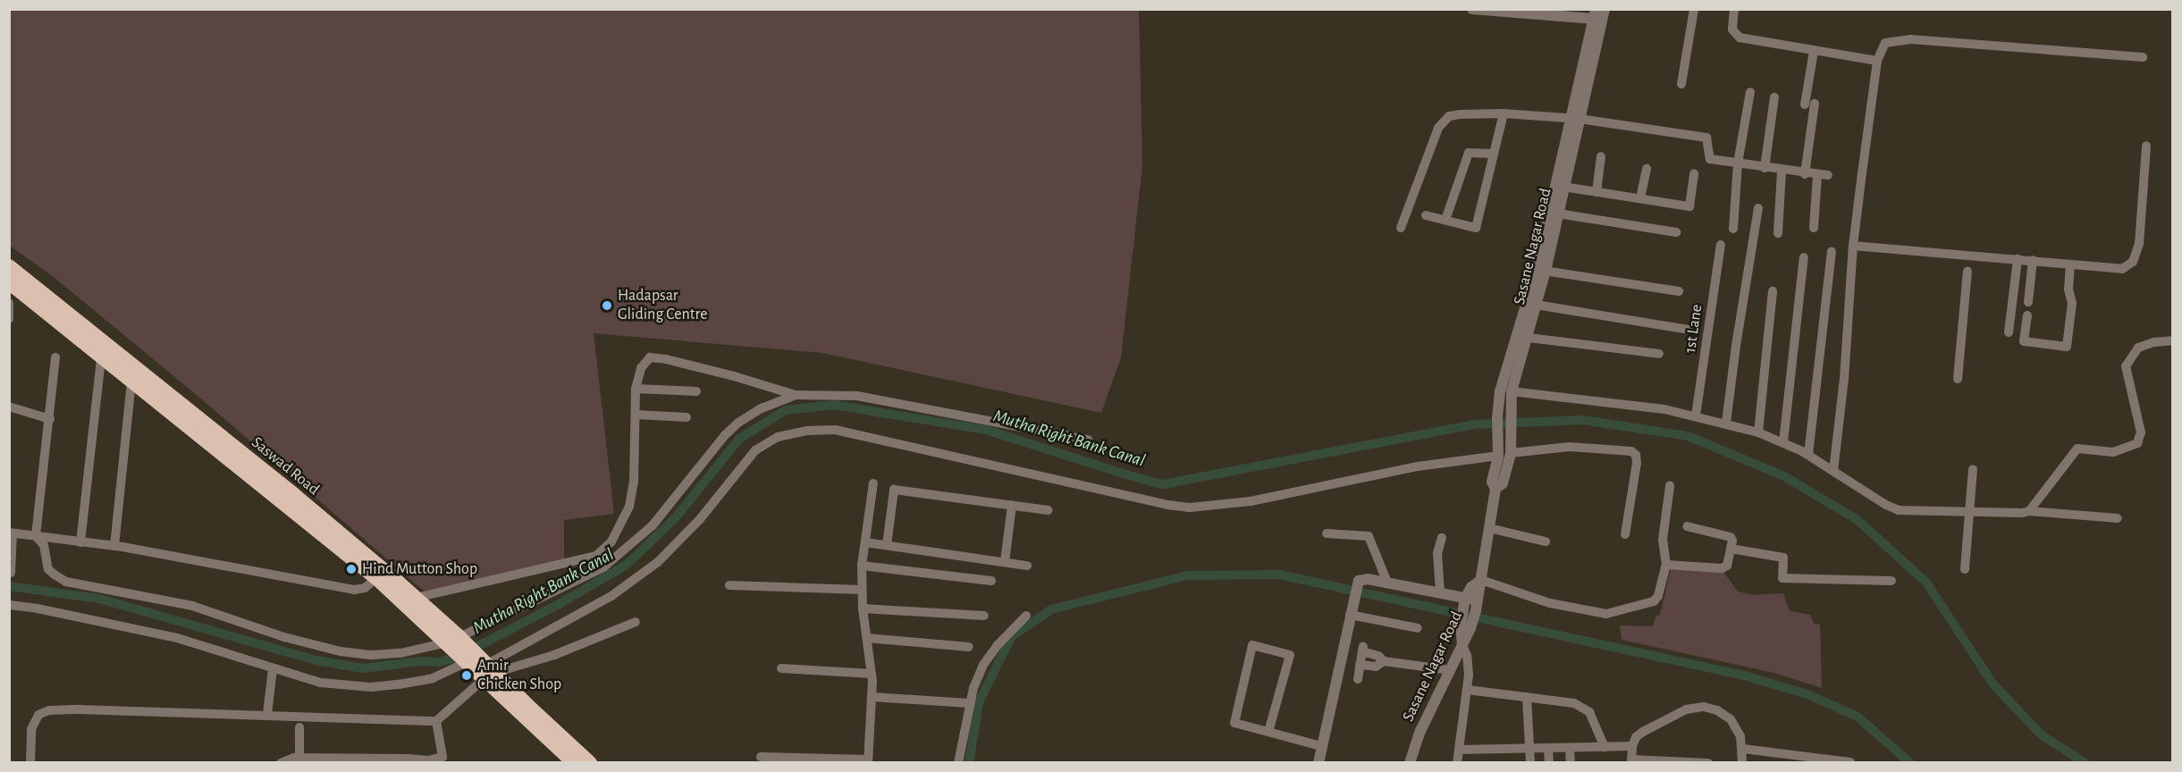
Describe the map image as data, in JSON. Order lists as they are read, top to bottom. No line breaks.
{"streets":{"highway":["Saswad Road"],"street":["Sasane Nagar Road","1st Lane"]},"water":["Mutha Right Bank Canal"],"places":["Hadapsar Gliding Centre","Hind Mutton Shop","Amir Chicken Shop"]}
